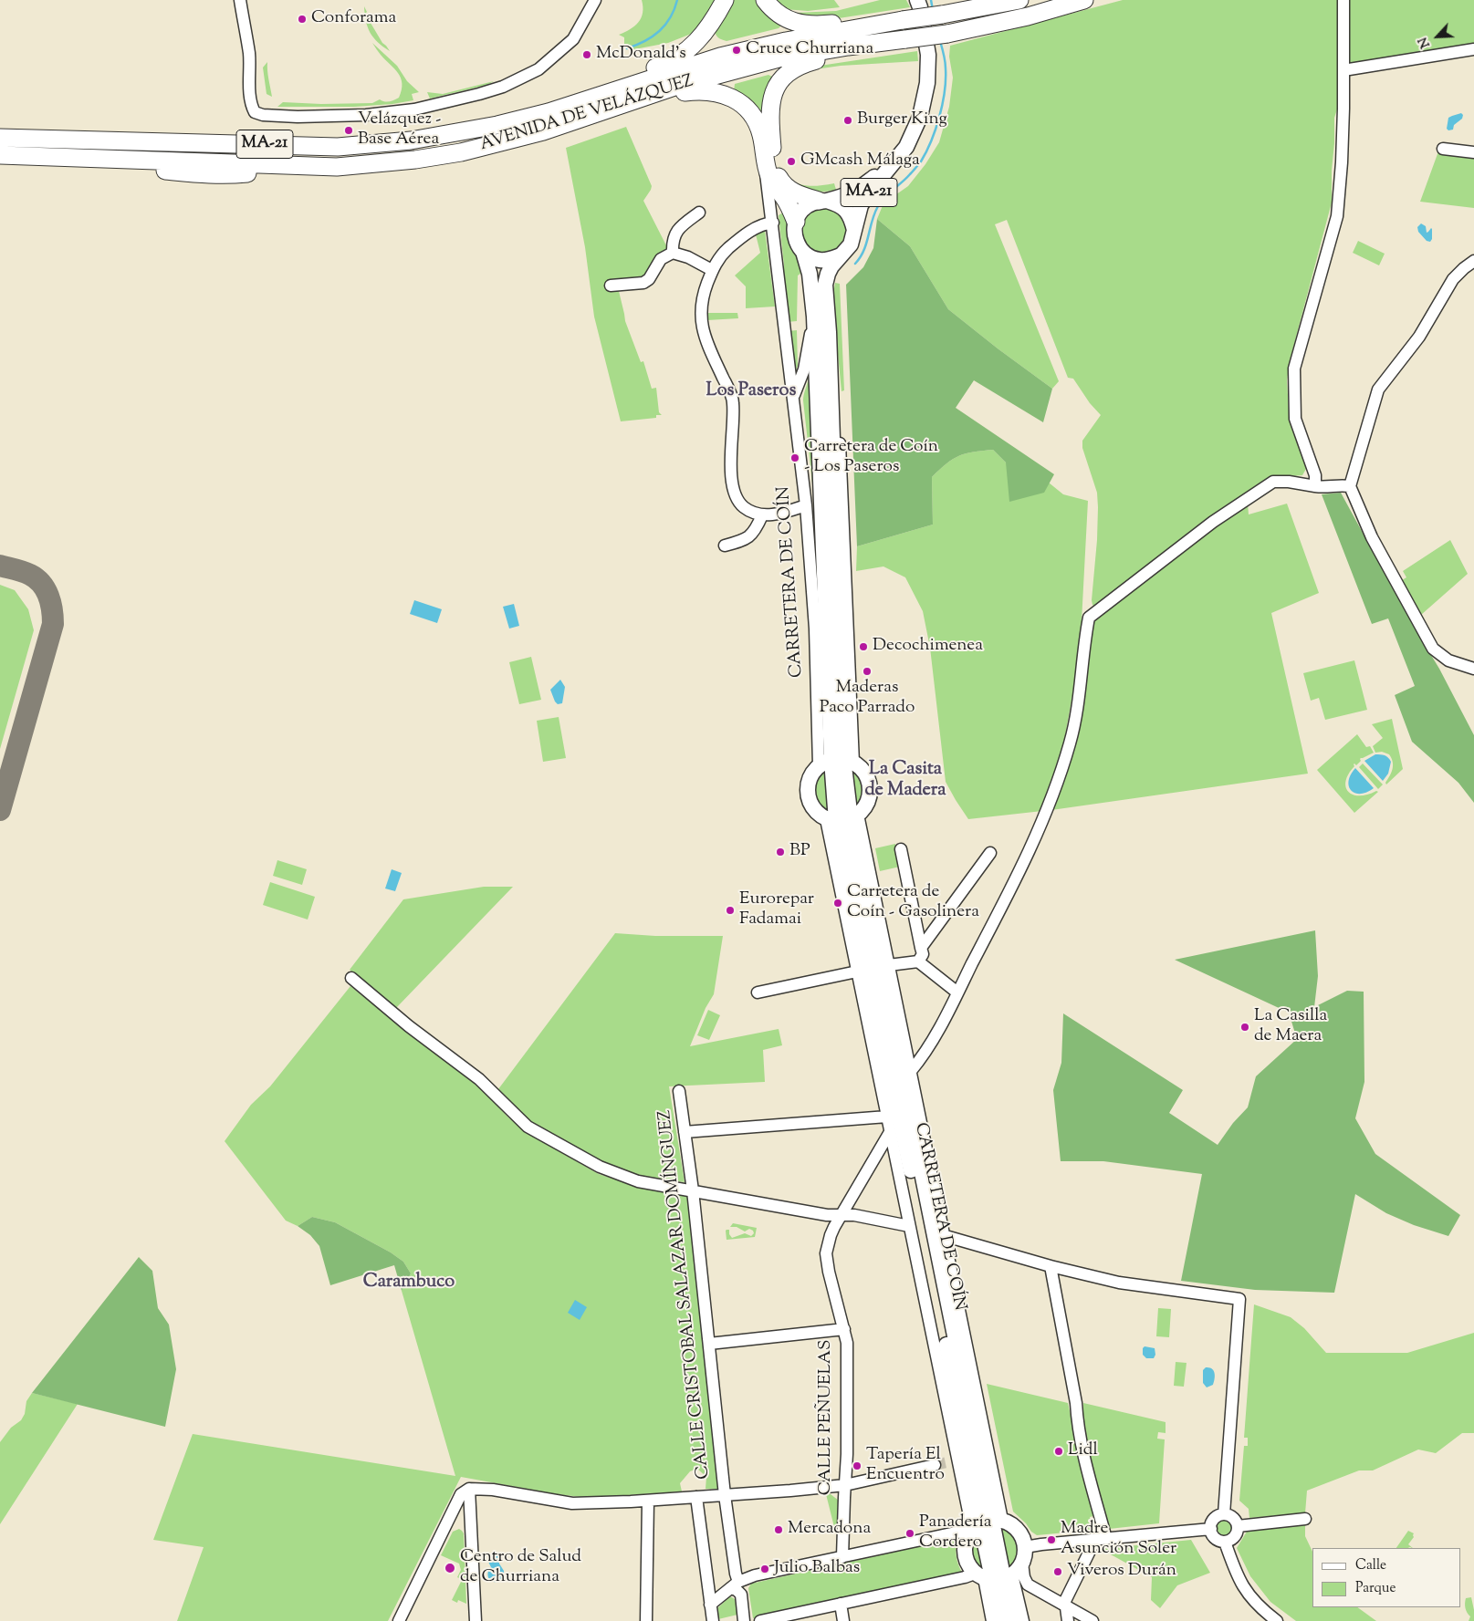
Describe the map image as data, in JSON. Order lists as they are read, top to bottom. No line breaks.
{"streets":{"highway":["AVENIDA DE VELÁZQUEZ","MA-21"],"main road":["CARRETERA DE COÍN"],"street":["CALLE CRISTOBAL SALAZAR DOMÍNGUEZ","CALLE PEÑUELAS"]},"crossings":[["CARRETERA DE COÍN","CALLE PEÑUELAS"]],"districts":["Los Paseros","La Casita de Madera","Carambuco"],"places":["Conforama","Cruce Churriana","McDonald's","Burger King","Velázquez - Base Aérea","GMcash Málaga","Carretera de Coín - Los Paseros","Decochimenea","Maderas Paco Parrado","BP","Carretera de Coín - Gasolinera","Eurorepar Fadamai","La Casilla de Maera","Lidl","Tapería El Encuentro","Mercadona","Panadería Cordero","Madre Asunción Soler","Centro de Salud de Churriana","Julio Balbas","Viveros Durán"],"legend":["Calle","Parque"],"north":"bottom left"}
